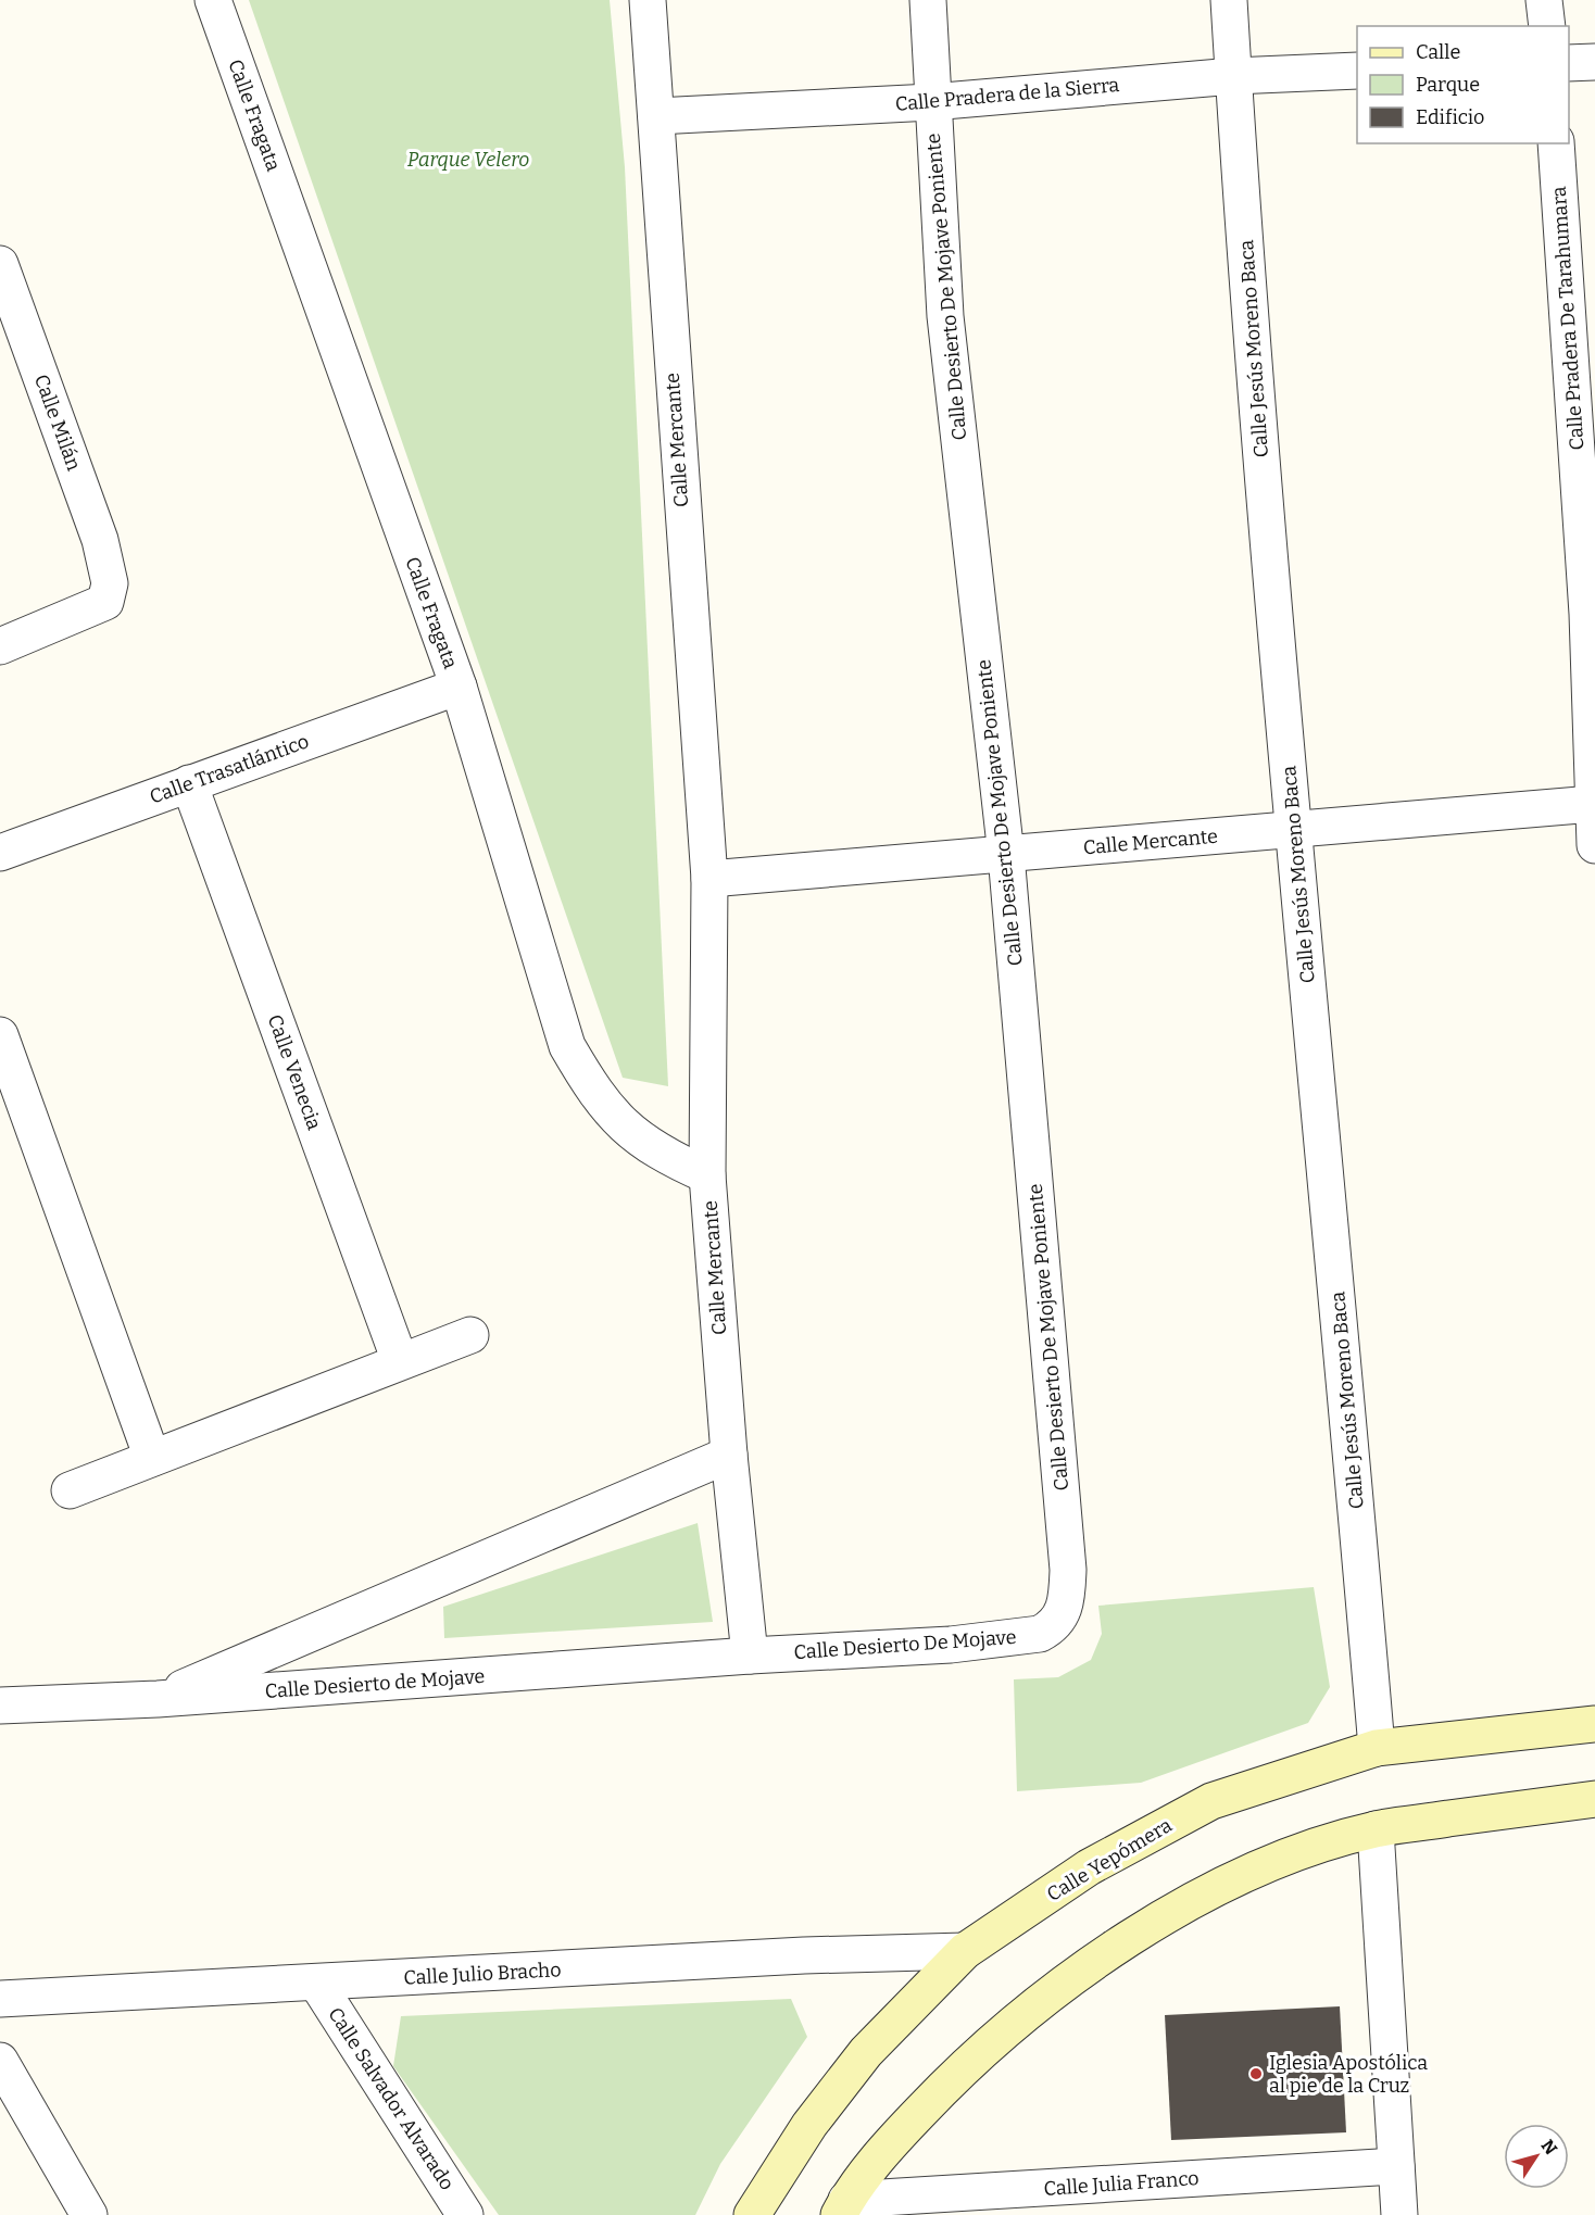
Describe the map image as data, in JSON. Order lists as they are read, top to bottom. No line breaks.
{"streets":{"main road":["Calle Yepómera"],"street":["Calle Pradera de la Sierra","Calle Fragata","Calle Desierto De Mojave Poniente","Calle Pradera De Tarahumara","Calle Jesús Moreno Baca","Calle Milán","Calle Mercante","Calle Trasatlántico","Calle Venecia","Calle Desierto De Mojave","Calle Desierto de Mojave","Calle Julio Bracho","Calle Salvador Alvarado","Calle Julia Franco"]},"crossings":[["Calle Pradera de la Sierra","Calle Desierto De Mojave Poniente"],["Calle Pradera de la Sierra","Calle Jesús Moreno Baca"],["Calle Pradera de la Sierra","Calle Mercante"],["Calle Fragata","Calle Mercante"],["Calle Fragata","Calle Trasatlántico"],["Calle Desierto De Mojave Poniente","Calle Mercante"],["Calle Desierto De Mojave Poniente","Calle Desierto De Mojave"],["Calle Pradera De Tarahumara","Calle Mercante"],["Calle Jesús Moreno Baca","Calle Mercante"],["Calle Jesús Moreno Baca","Calle Yepómera"],["Calle Mercante","Calle Desierto De Mojave"],["Calle Mercante","Calle Desierto de Mojave"],["Calle Trasatlántico","Calle Venecia"],["Calle Desierto De Mojave","Calle Desierto de Mojave"],["Calle Yepómera","Calle Julio Bracho"],["Calle Julio Bracho","Calle Salvador Alvarado"]],"parks":["Parque Velero"],"places":["Iglesia Apostólica al pie de la Cruz"],"legend":["Calle","Parque","Edificio"],"north":"top right"}
